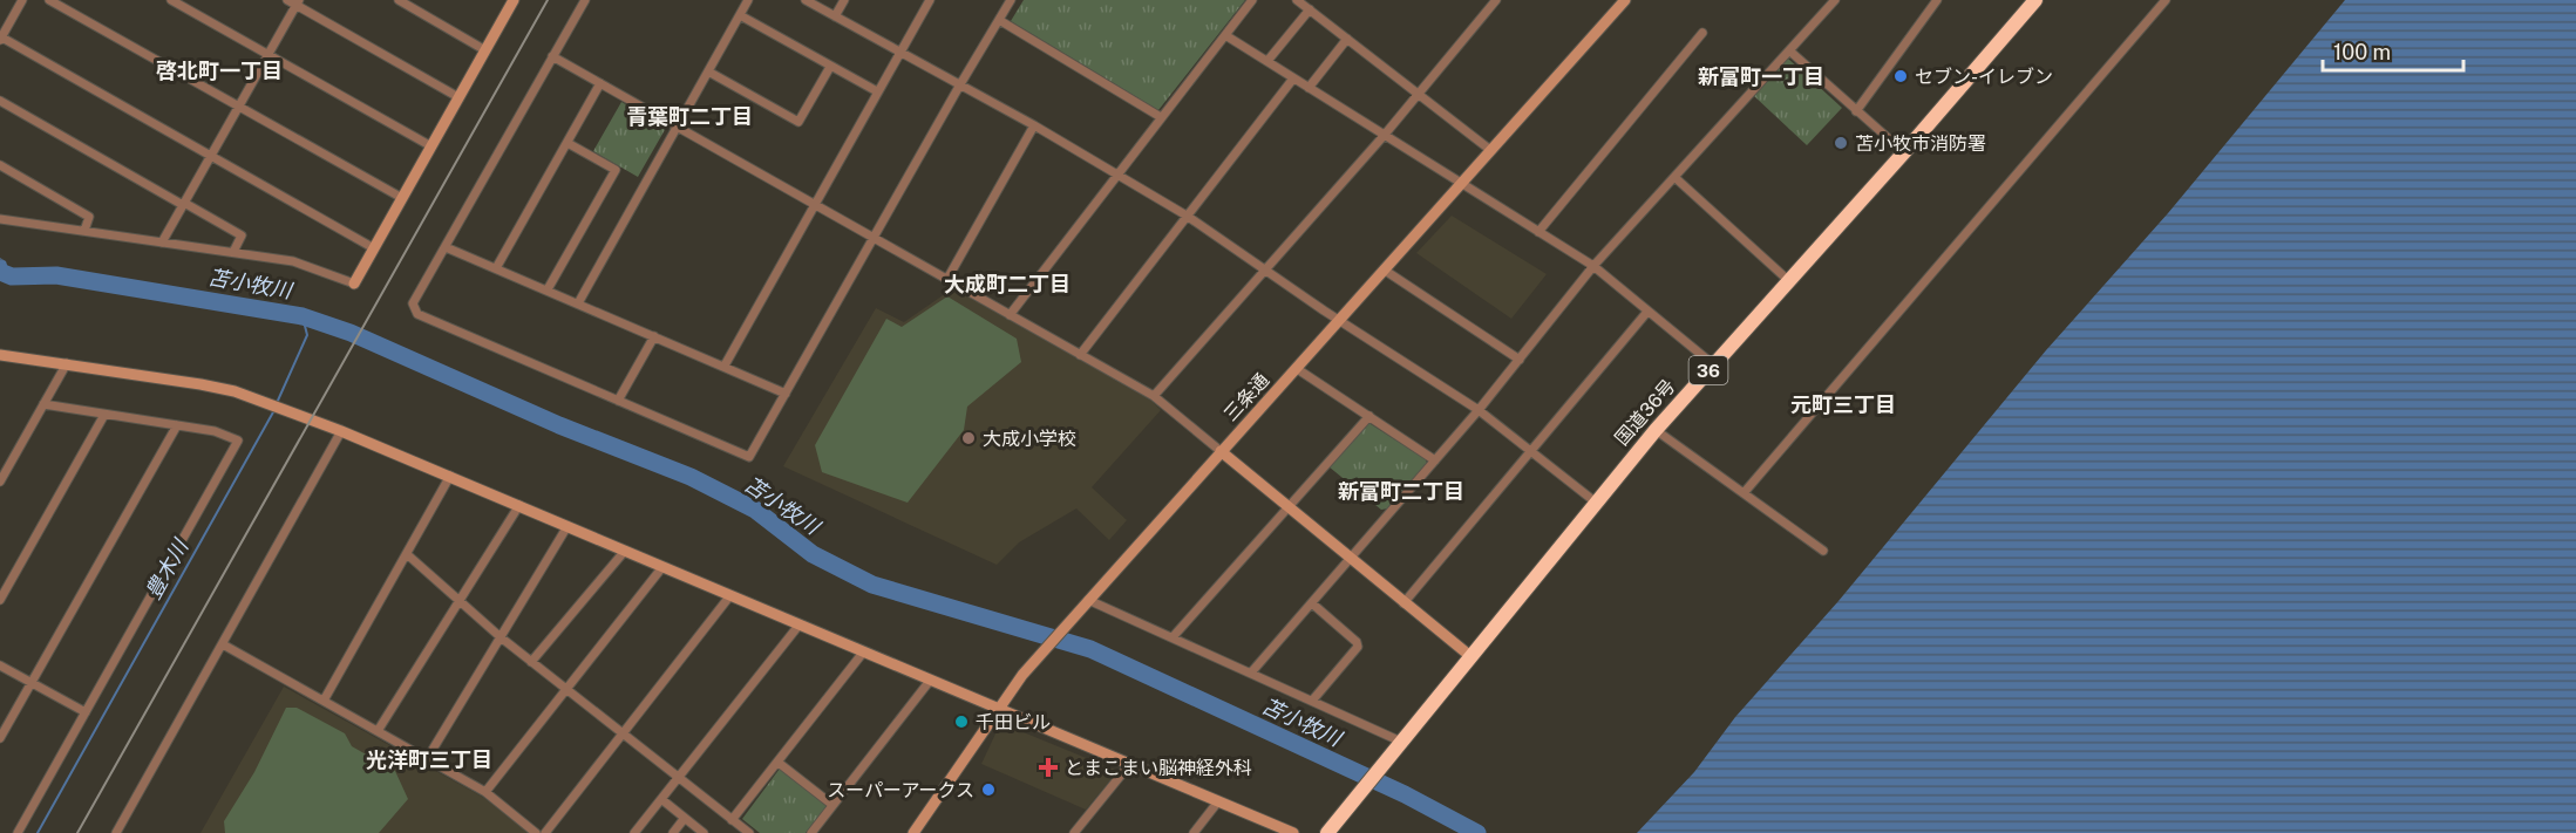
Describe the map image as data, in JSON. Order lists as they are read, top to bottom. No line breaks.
{"streets":{"highway":["36","国道36号"],"street":["三条通"]},"districts":["啓北町一丁目","新富町一丁目","青葉町二丁目","大成町二丁目","元町三丁目","新富町二丁目","光洋町三丁目"],"water":["苫小牧川","豊木川"],"places":{"other":["セブン-イレブン","苫小牧市消防署","大成小学校","千田ビル","スーパーアークス"],"health":["とまこまい脳神経外科"]},"scale_bar":"100 m"}
